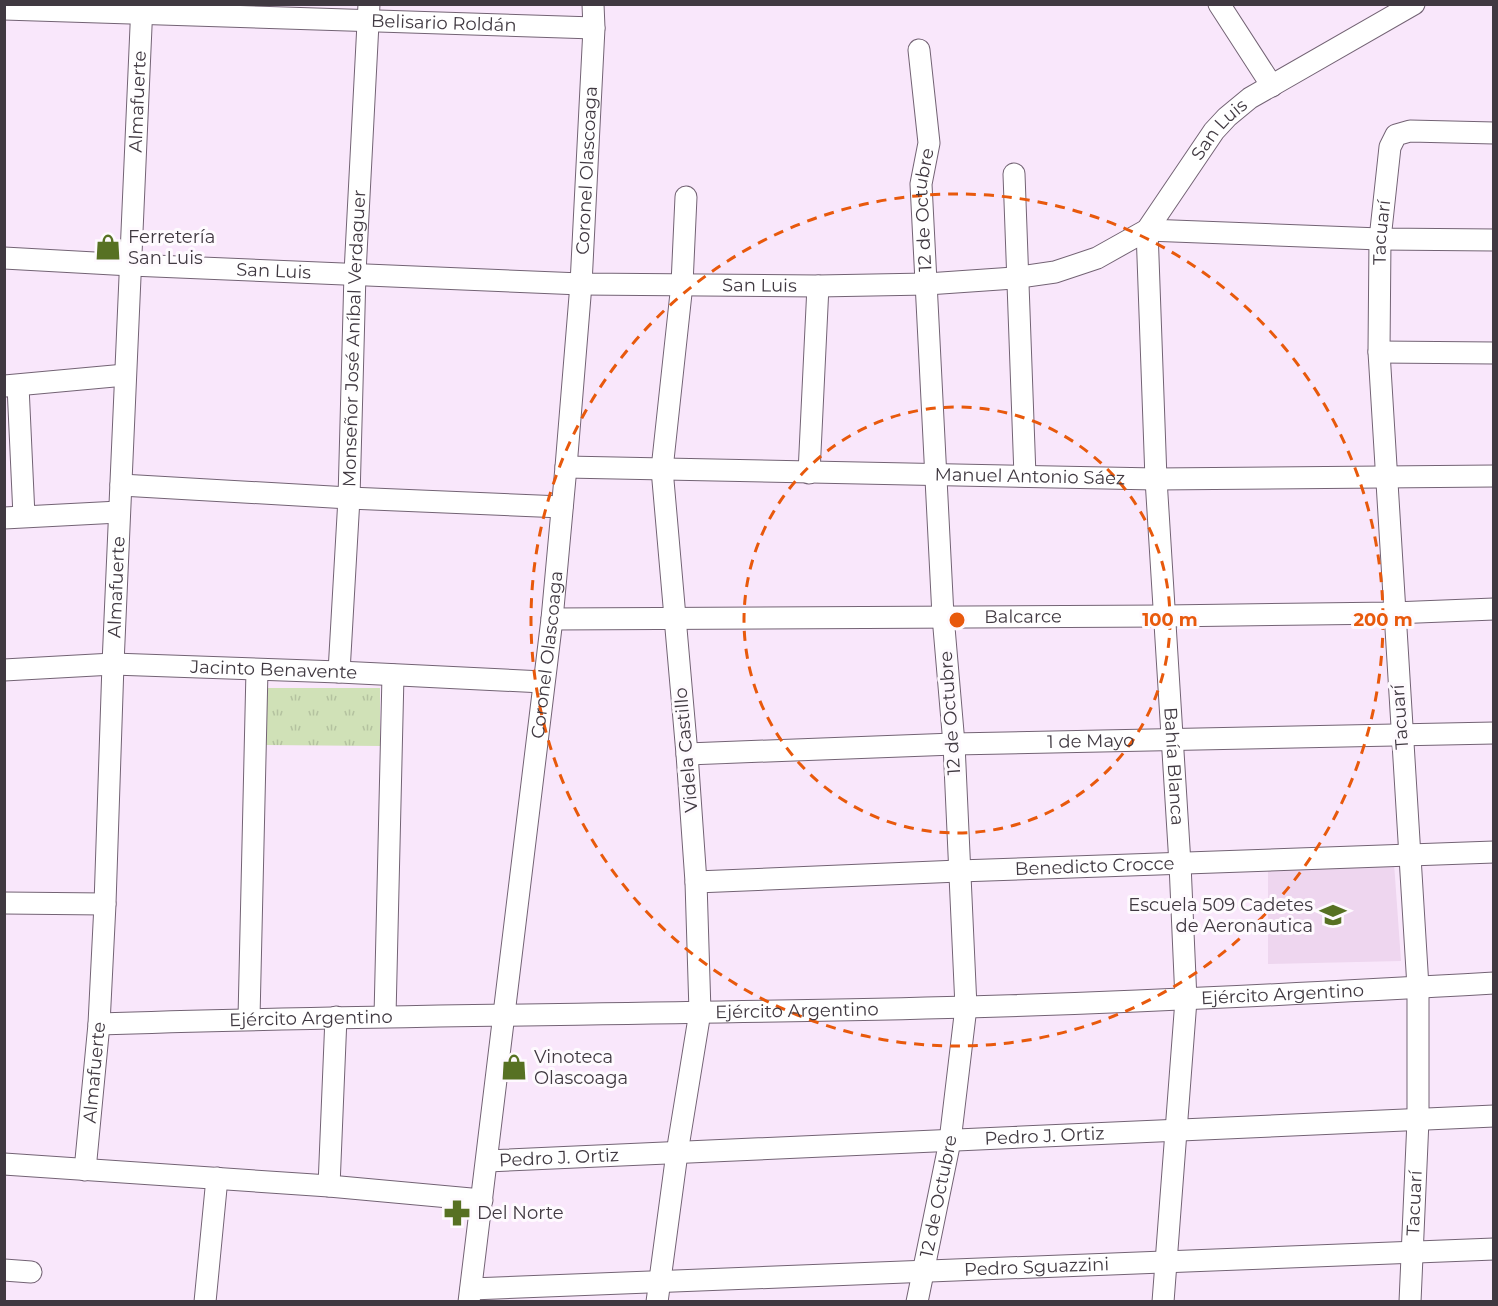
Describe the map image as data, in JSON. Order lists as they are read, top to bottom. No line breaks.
{"streets":{"street":["Belisario Roldán","Almafuerte","San Luis","Coronel Olascoaga","12 de Octubre","Tacuarí","Monseñor José Aníbal Verdaguer","Manuel Antonio Sáez","Balcarce","Jacinto Benavente","1 de Mayo","Videla Castillo","Bahía Blanca","Benedicto Crocce","Ejército Argentino","Pedro J. Ortiz","Pedro Sguazzini"]},"crossings":[["Belisario Roldán","Almafuerte"],["Belisario Roldán","Coronel Olascoaga"],["Belisario Roldán","Monseñor José Aníbal Verdaguer"],["Almafuerte","San Luis"],["Almafuerte","Jacinto Benavente"],["Almafuerte","Ejército Argentino"],["San Luis","Coronel Olascoaga"],["San Luis","12 de Octubre"],["San Luis","Monseñor José Aníbal Verdaguer"],["San Luis","Videla Castillo"],["San Luis","Bahía Blanca"],["Coronel Olascoaga","Manuel Antonio Sáez"],["Coronel Olascoaga","Balcarce"],["Coronel Olascoaga","Jacinto Benavente"],["Coronel Olascoaga","Ejército Argentino"],["Coronel Olascoaga","Pedro J. Ortiz"],["Coronel Olascoaga","Pedro Sguazzini"],["12 de Octubre","Manuel Antonio Sáez"],["12 de Octubre","Balcarce"],["12 de Octubre","1 de Mayo"],["12 de Octubre","Benedicto Crocce"],["12 de Octubre","Ejército Argentino"],["12 de Octubre","Pedro J. Ortiz"],["12 de Octubre","Pedro Sguazzini"],["Tacuarí","Manuel Antonio Sáez"],["Tacuarí","Balcarce"],["Tacuarí","1 de Mayo"],["Tacuarí","Benedicto Crocce"],["Tacuarí","Ejército Argentino"],["Tacuarí","Pedro J. Ortiz"],["Tacuarí","Pedro Sguazzini"],["Monseñor José Aníbal Verdaguer","Jacinto Benavente"],["Manuel Antonio Sáez","Videla Castillo"],["Manuel Antonio Sáez","Bahía Blanca"],["Balcarce","Videla Castillo"],["Balcarce","Bahía Blanca"],["1 de Mayo","Videla Castillo"],["1 de Mayo","Bahía Blanca"],["Videla Castillo","Benedicto Crocce"],["Videla Castillo","Ejército Argentino"],["Videla Castillo","Pedro J. Ortiz"],["Videla Castillo","Pedro Sguazzini"],["Bahía Blanca","Benedicto Crocce"],["Bahía Blanca","Ejército Argentino"],["Bahía Blanca","Pedro J. Ortiz"],["Bahía Blanca","Pedro Sguazzini"]],"places":{"shop":["Ferretería San Luis","Vinoteca Olascoaga"],"school or university":["Escuela 509 Cadetes de Aeronautica"],"pharmacy":["Del Norte"]},"rings":["100 m","200 m"]}
